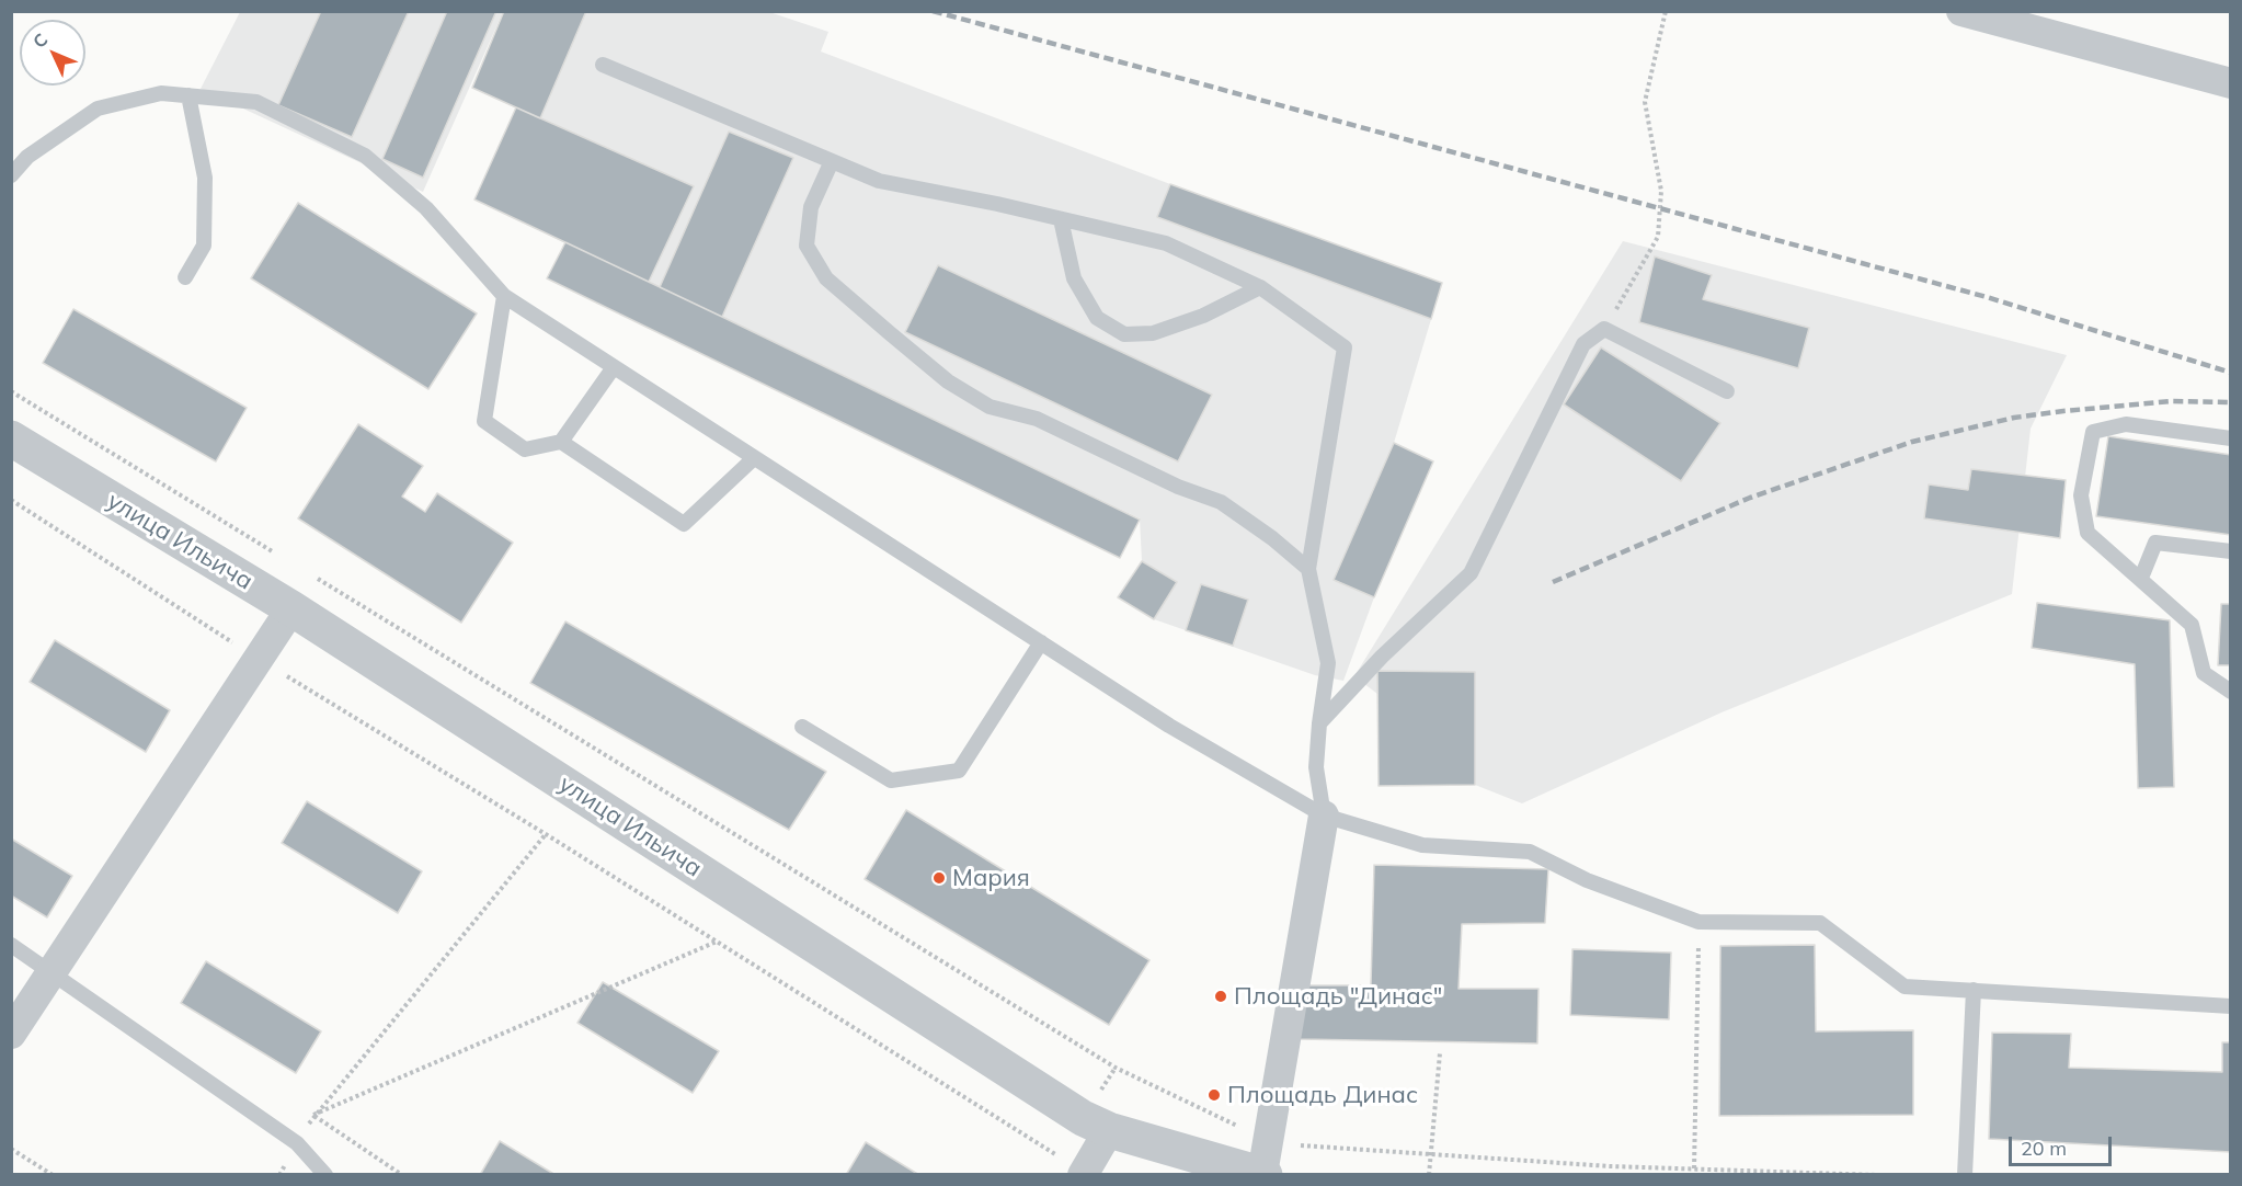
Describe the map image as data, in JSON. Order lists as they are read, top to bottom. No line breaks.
{"streets":{"street":["улица Ильича"]},"places":["Мария","Площадь \"Динас\"","Площадь Динас"],"scale_bar":"20 m","north":"top left"}
